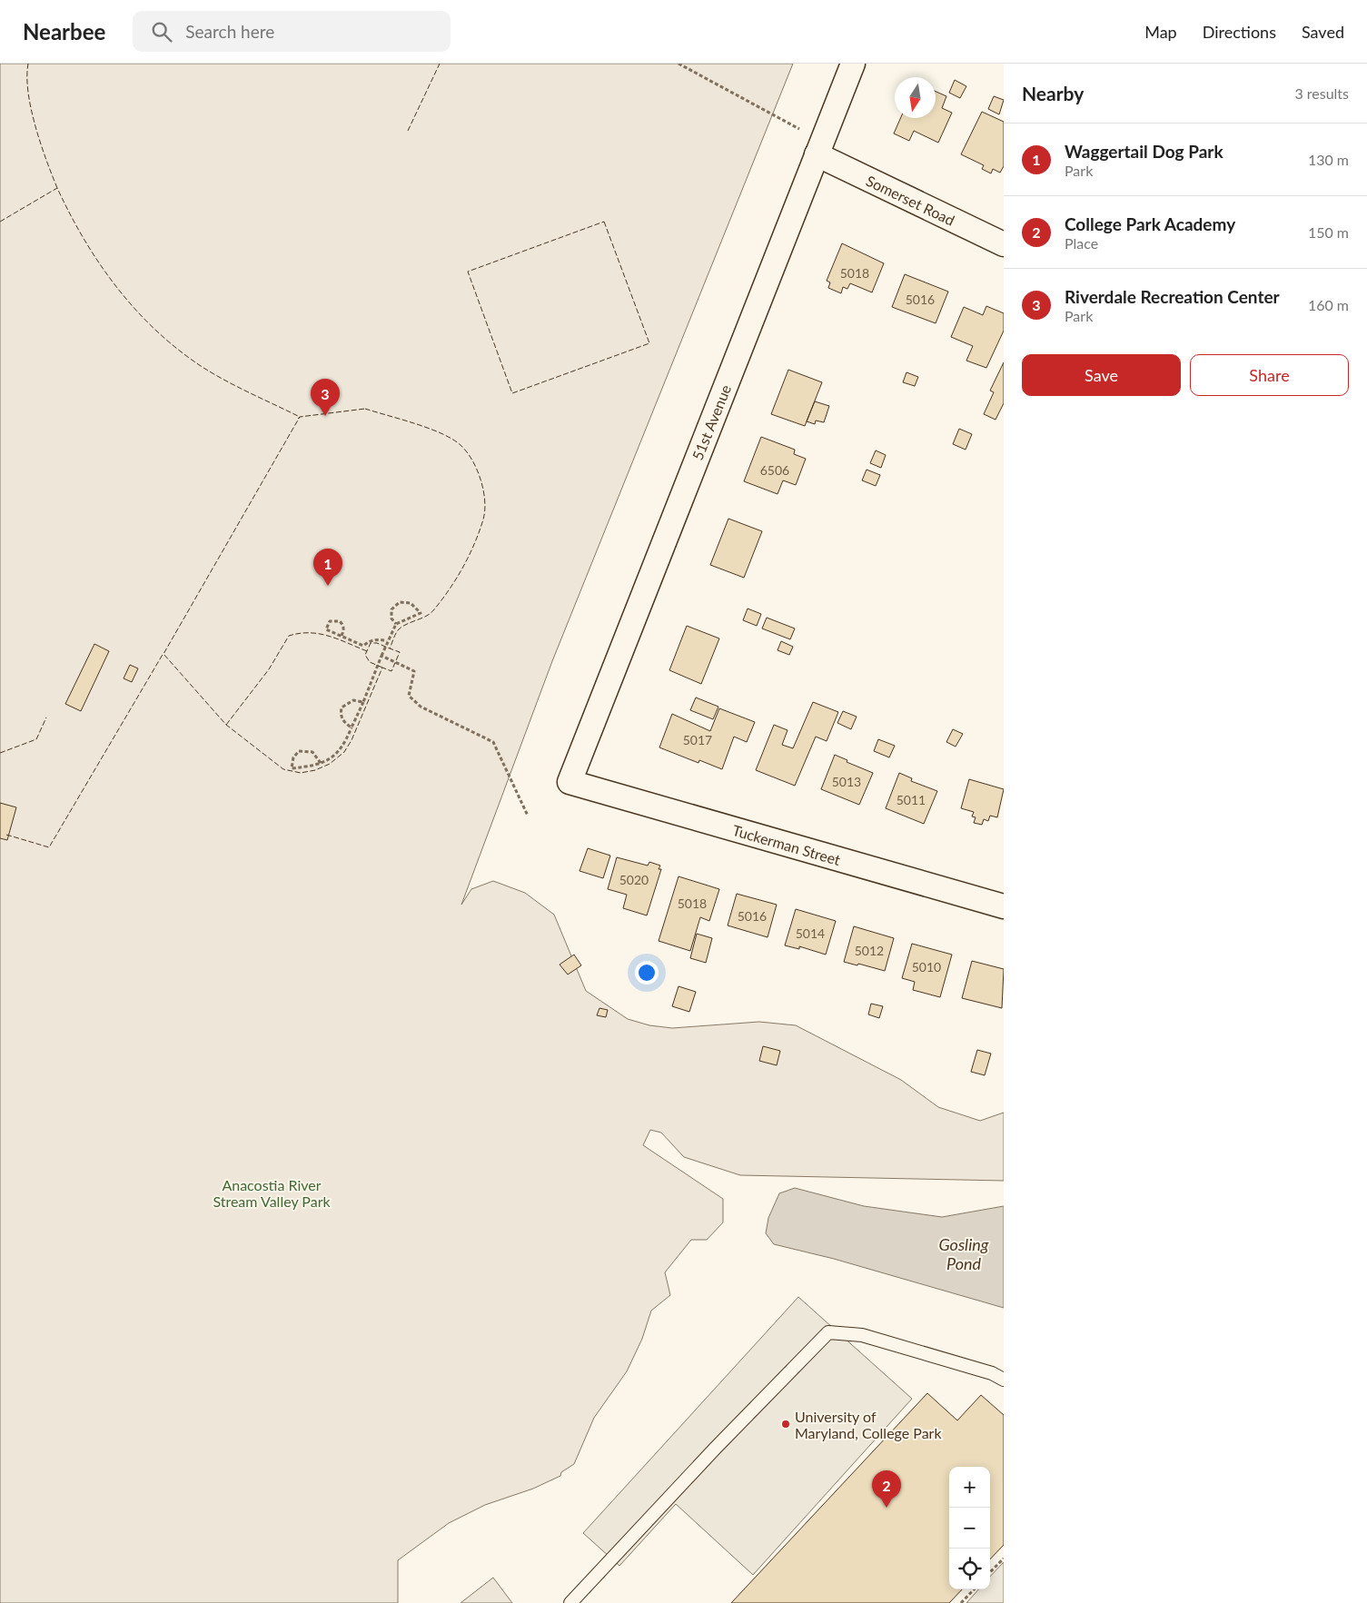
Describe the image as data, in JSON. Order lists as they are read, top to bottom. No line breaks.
{"streets":{"street":["Somerset Road","51st Avenue","Tuckerman Street"]},"crossings":[["Somerset Road","51st Avenue"],["51st Avenue","Tuckerman Street"]],"water":["Gosling Pond"],"parks":["Anacostia River Stream Valley Park"],"places":["University of Maryland, College Park"],"house_numbers":["5018","5016","6506","5017","5013","5011","5020","5018","5016","5014","5012","5010"],"north":"bottom","page":{"header":"Nearbee","search":"Search here","nav":["Map","Directions","Saved"],"heading":["Nearby","3 results"],"list":[{"mark":"1","name":"Waggertail Dog Park","note":"Park","value":"130 m"},{"mark":"2","name":"College Park Academy","note":"Place","value":"150 m"},{"mark":"3","name":"Riverdale Recreation Center","note":"Park","value":"160 m"}],"buttons":["Save","Share"],"pins":["3","1","2"],"map_buttons":["+","−"]}}
